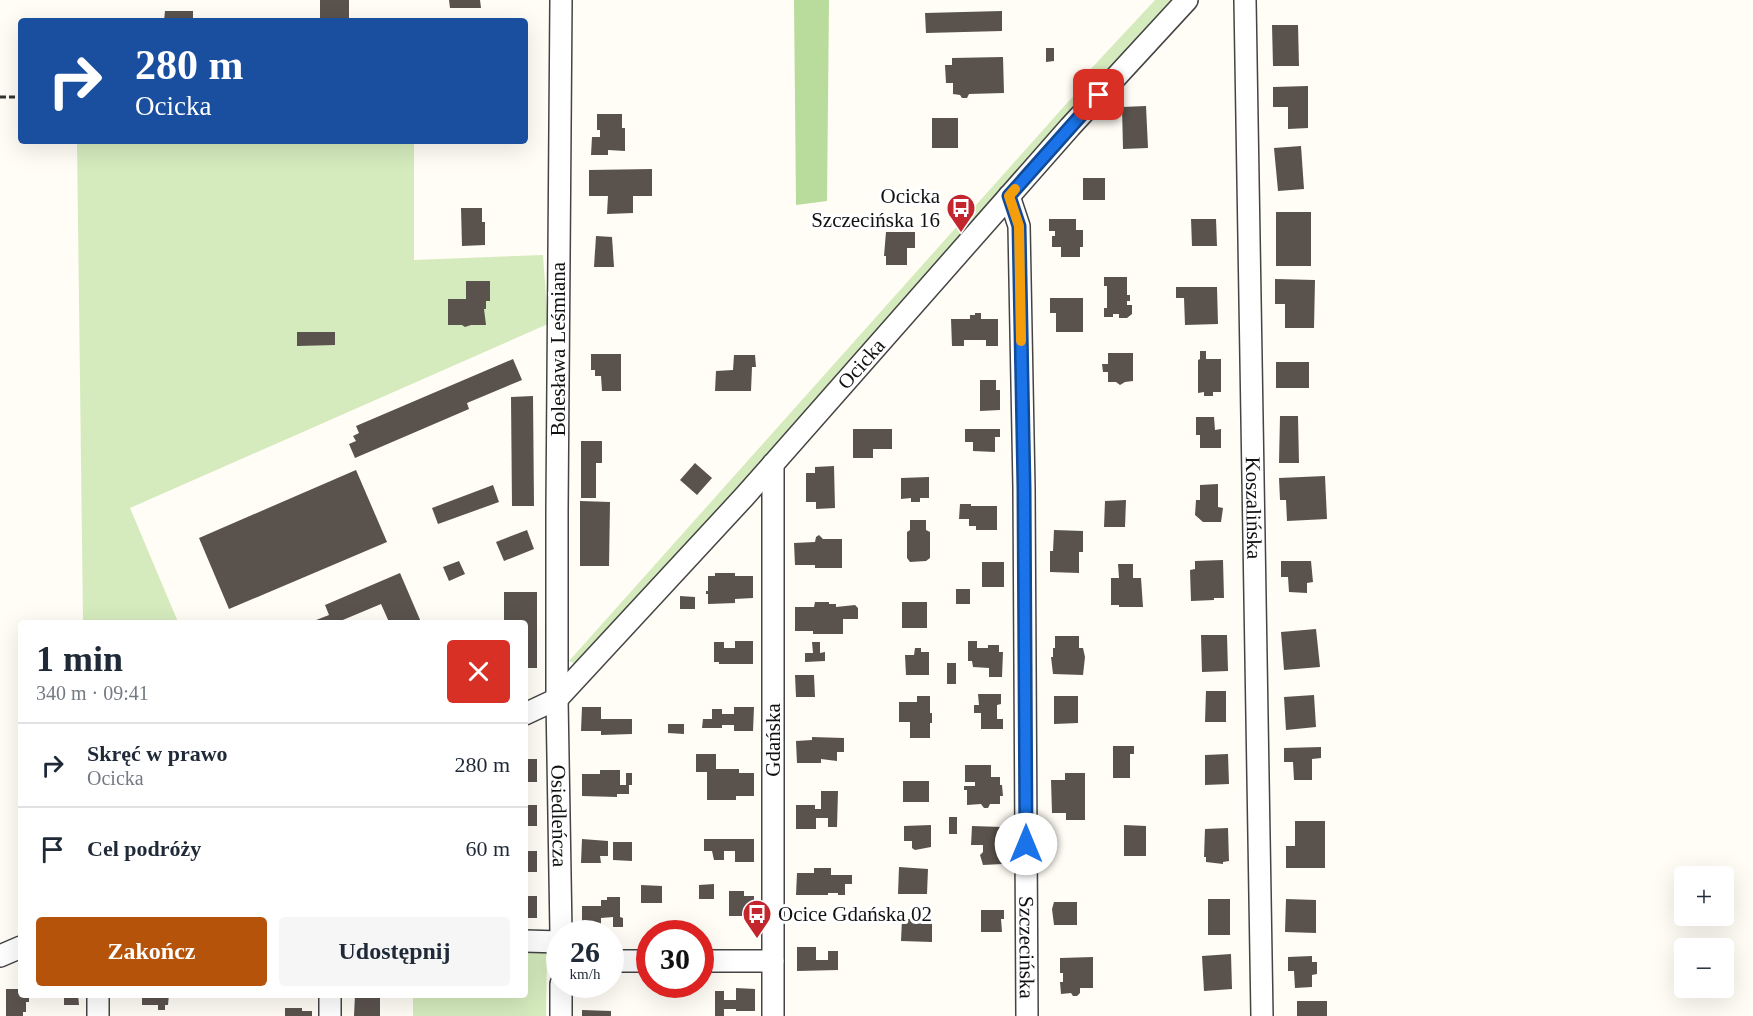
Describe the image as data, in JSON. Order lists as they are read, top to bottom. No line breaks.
{"streets":{"street":["Bolesława Leśmiana","Ocicka","Koszalińska","Gdańska","Osiedleńcza","Szczecińska"]},"crossings":[["Bolesława Leśmiana","Ocicka"],["Bolesława Leśmiana","Osiedleńcza"],["Ocicka","Gdańska"],["Ocicka","Osiedleńcza"],["Ocicka","Szczecińska"]],"places":{"bus stop":["Ocicka Szczecińska 16","Ocice Gdańska 02"]},"page":{"turn":["280 m","Ocicka"],"heading":["1 min","340 m · 09:41"],"list":[{"name":"Skręć w prawo","note":"Ocicka","value":"280 m"},{"name":"Cel podróży","value":"60 m"}],"map_buttons":["+","−"],"buttons":["Zakończ","Udostępnij"],"speed":"26 km/h","limit":"30"}}
